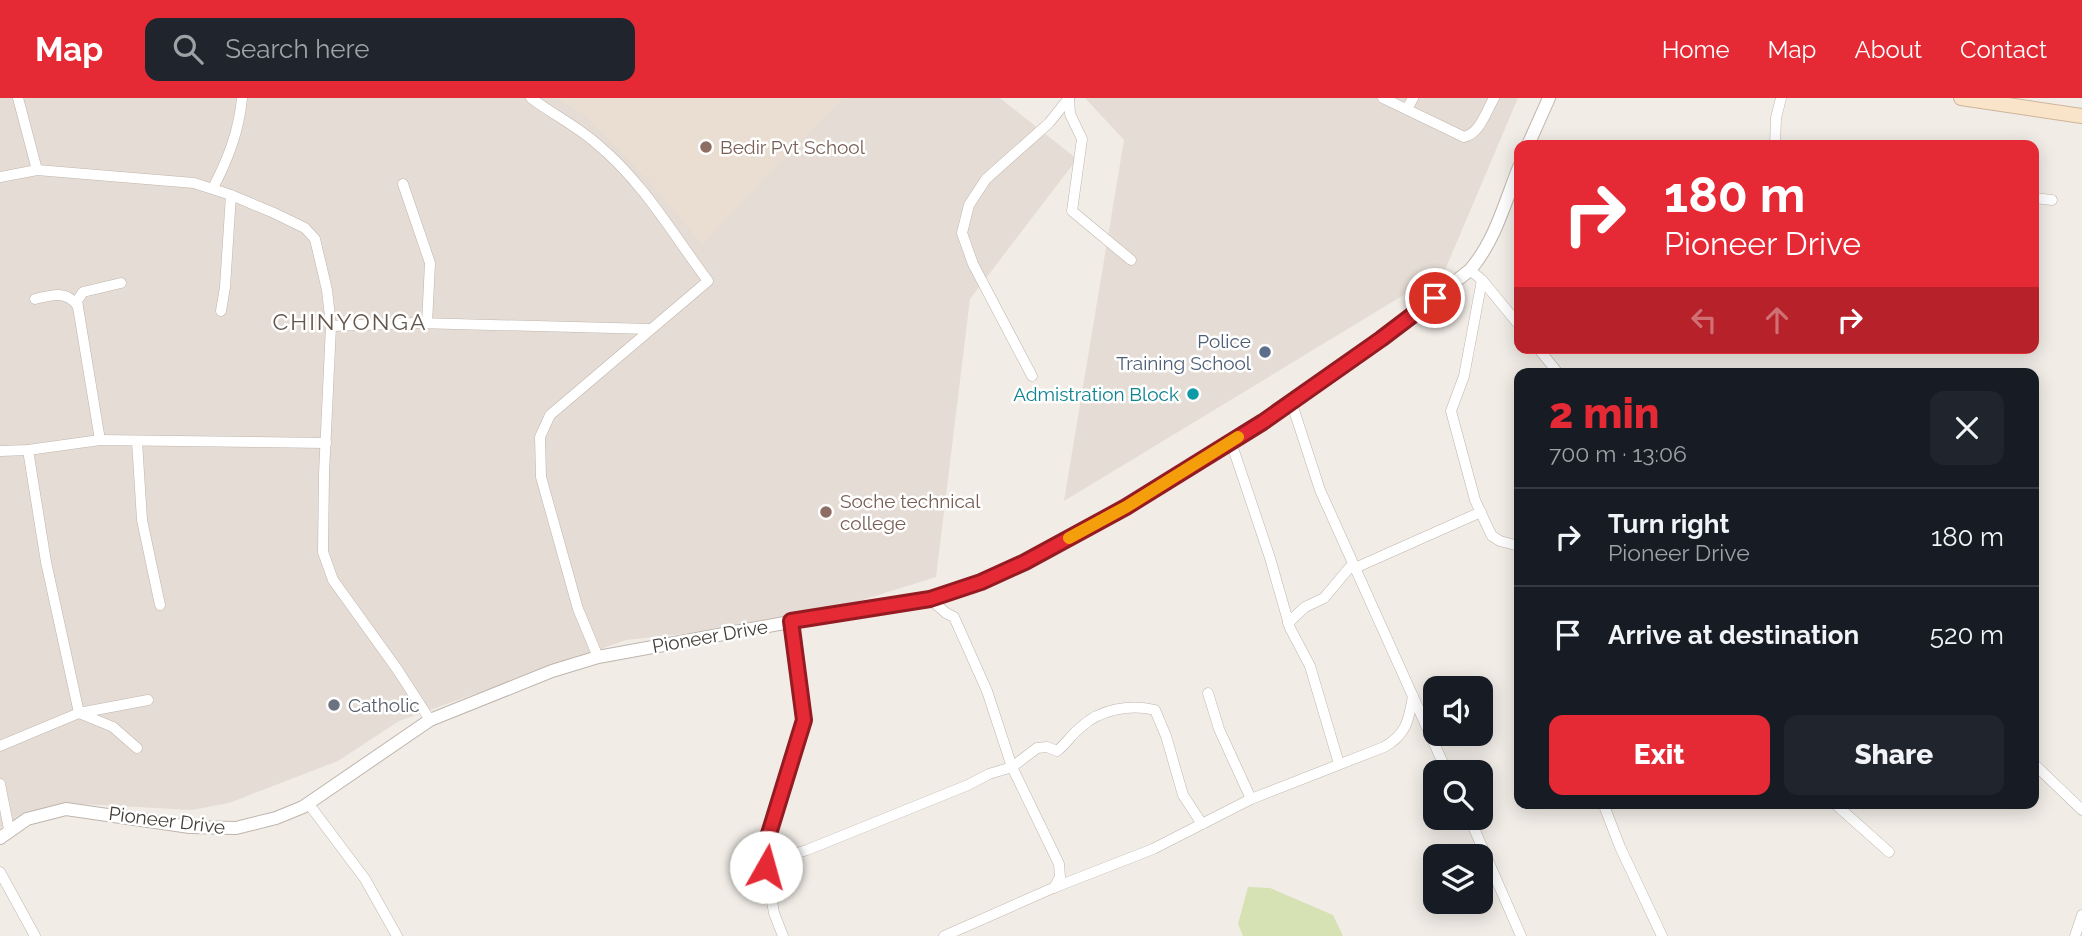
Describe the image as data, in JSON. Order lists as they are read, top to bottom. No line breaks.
{"streets":{"street":["Pioneer Drive"]},"districts":["CHINYONGA"],"places":["Bedir Pvt School","Police Training School","Admistration Block","Soche technical college","Catholic"],"page":{"header":"Map","search":"Search here","nav":["Home","Map","About","Contact"],"turn":["180 m","Pioneer Drive"],"heading":["2 min","700 m · 13:06"],"list":[{"name":"Turn right","note":"Pioneer Drive","value":"180 m"},{"name":"Arrive at destination","value":"520 m"}],"buttons":["Exit","Share"]}}
